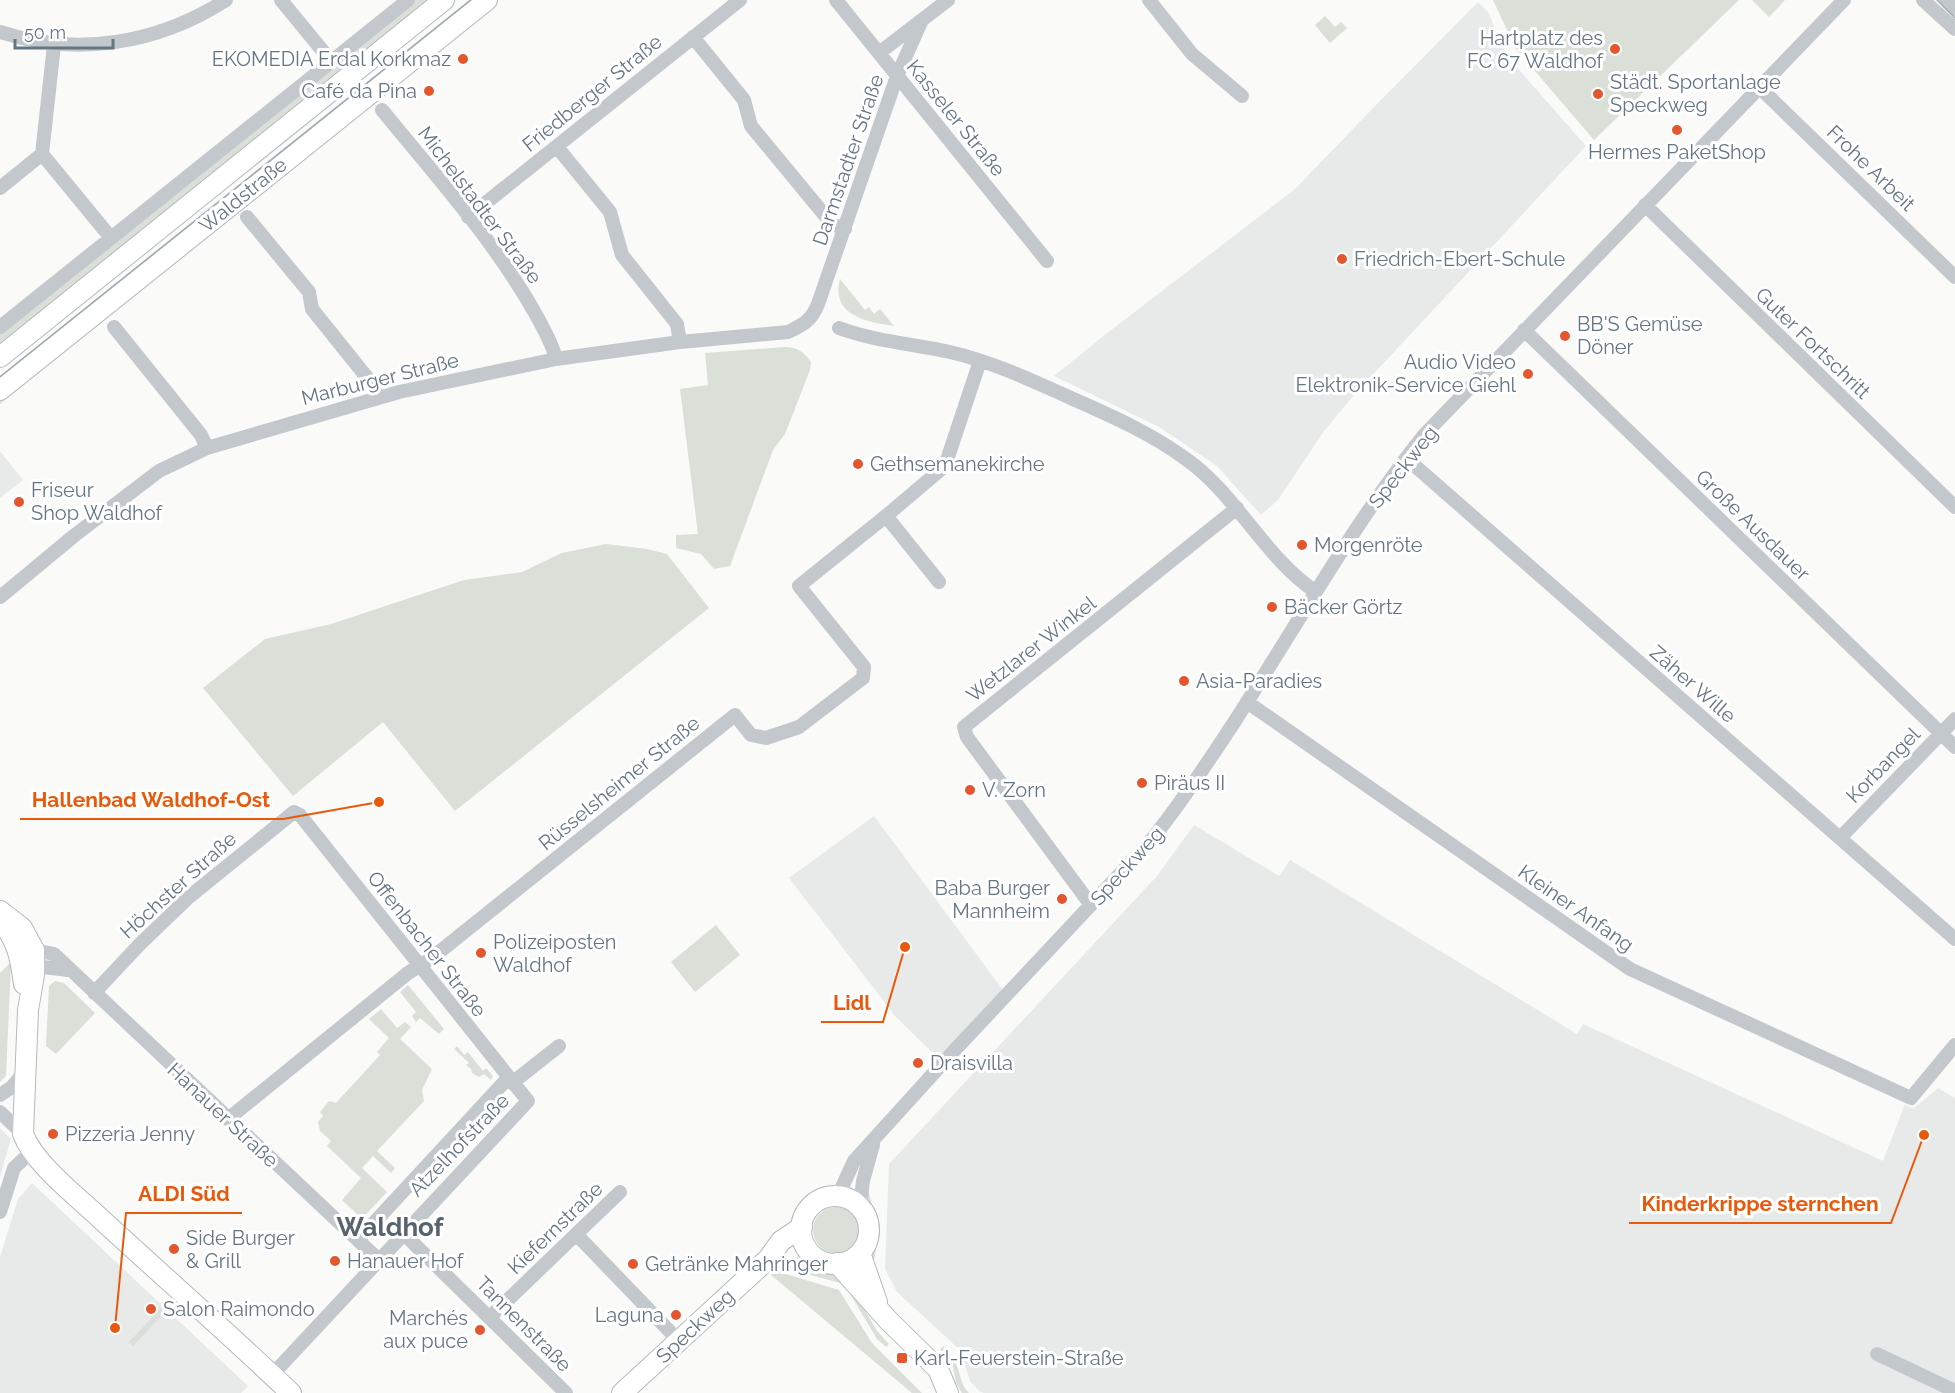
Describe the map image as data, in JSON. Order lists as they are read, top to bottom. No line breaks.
{"streets":{"street":["Friedberger Straße","Kasseler Straße","Darmstadter Straße","Frohe Arbeit","Waldstraße","Michelstadter Straße","Guter Fortschritt","Marburger Straße","Speckweg","Große Ausdauer","Wetzlarer Winkel","Zäher Wille","Korbangel","Rüsselsheimer Straße","Höchster Straße","Kleiner Anfang","Offenbacher Straße","Hanauer Straße","Atzelhofstraße","Kiefernstraße","Tannenstraße"]},"crossings":[["Friedberger Straße","Michelstadter Straße"],["Kasseler Straße","Darmstadter Straße"],["Darmstadter Straße","Marburger Straße"],["Frohe Arbeit","Speckweg"],["Michelstadter Straße","Marburger Straße"],["Guter Fortschritt","Speckweg"],["Speckweg","Große Ausdauer"],["Speckweg","Wetzlarer Winkel"],["Speckweg","Zäher Wille"],["Speckweg","Kleiner Anfang"],["Große Ausdauer","Korbangel"],["Zäher Wille","Korbangel"],["Rüsselsheimer Straße","Offenbacher Straße"],["Rüsselsheimer Straße","Hanauer Straße"],["Höchster Straße","Offenbacher Straße"],["Höchster Straße","Hanauer Straße"],["Offenbacher Straße","Atzelhofstraße"],["Hanauer Straße","Atzelhofstraße"],["Atzelhofstraße","Tannenstraße"],["Kiefernstraße","Tannenstraße"]],"districts":["Waldhof"],"places":{"other":["Hartplatz des FC 67 Waldhof","EKOMEDIA Erdal Korkmaz","Café da Pina","Städt. Sportanlage Speckweg","Hermes PaketShop","Friedrich-Ebert-Schule","BB'S Gemüse Döner","Audio Video Elektronik-Service Giehl","Gethsemanekirche","Friseur Shop Waldhof","Morgenröte","Bäcker Görtz","Asia-Paradies","Piräus II","V. Zorn","Hallenbad Waldhof-Ost","Baba Burger Mannheim","Lidl","Polizeiposten Waldhof","Draisvilla","Pizzeria Jenny","Kinderkrippe sternchen","Side Burger & Grill","Hanauer Hof","Getränke Mahringer","Salon Raimondo","Laguna","ALDI Süd","Marchés aux puce"],"transit":["Karl-Feuerstein-Straße"]},"scale_bar":"50 m"}
